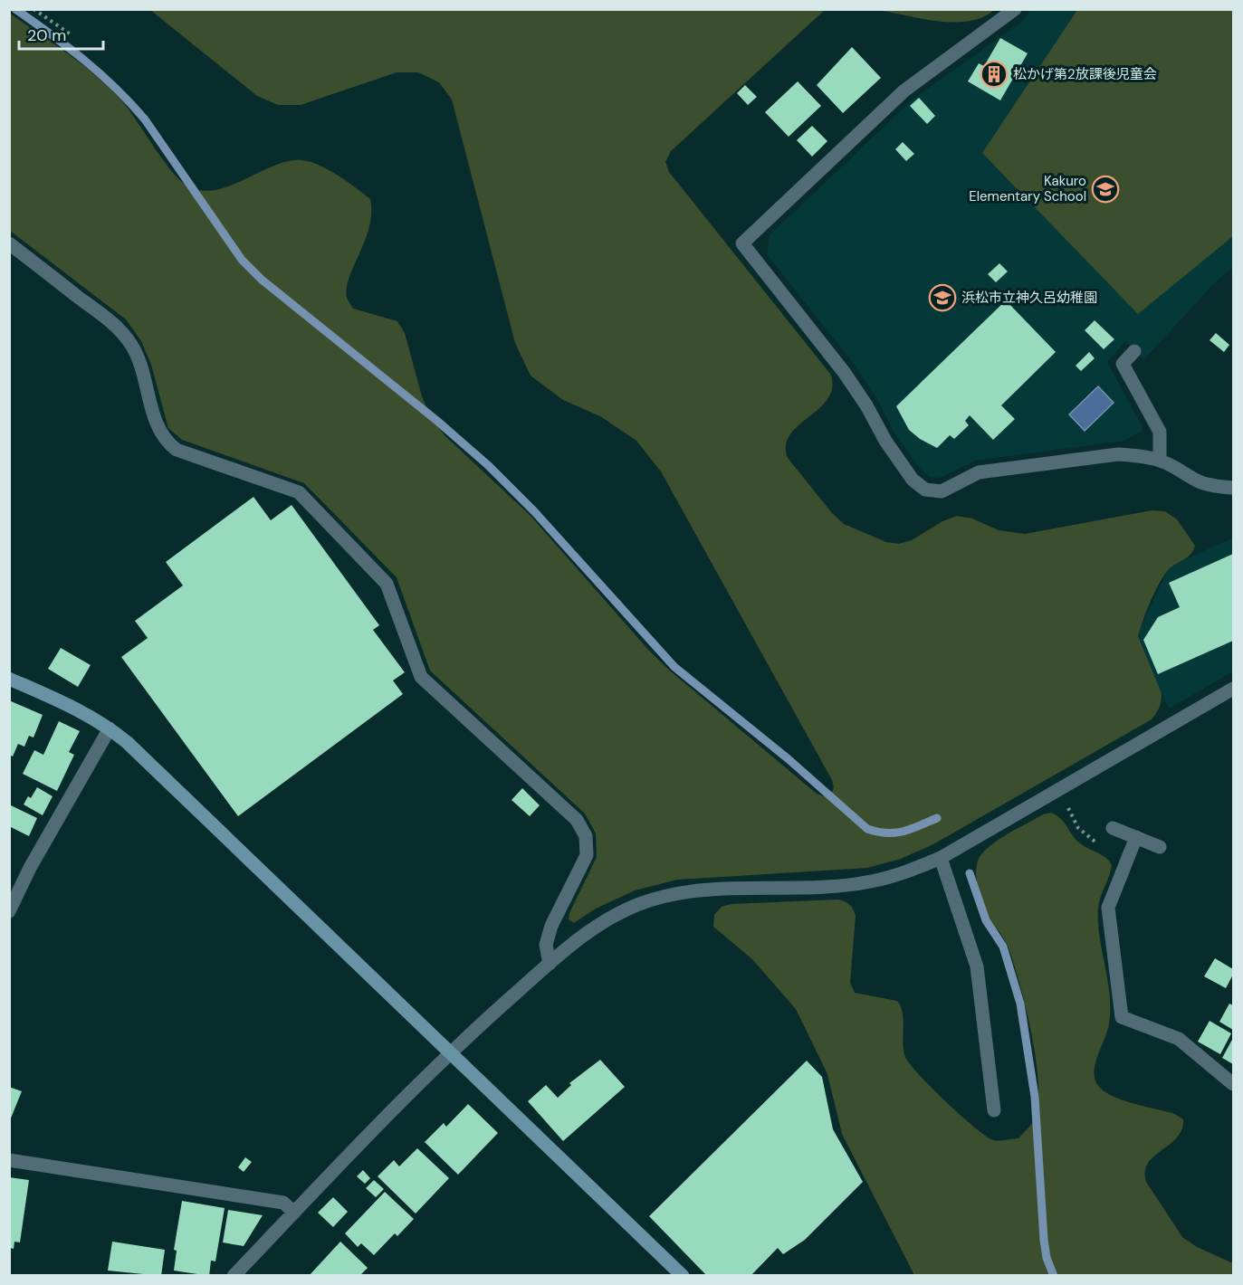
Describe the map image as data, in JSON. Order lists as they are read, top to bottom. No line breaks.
{"places":{"building":["松かげ第2放課後児童会"],"school or university":["Kakuro Elementary School","浜松市立神久呂幼稚園"]},"scale_bar":"20 m"}
